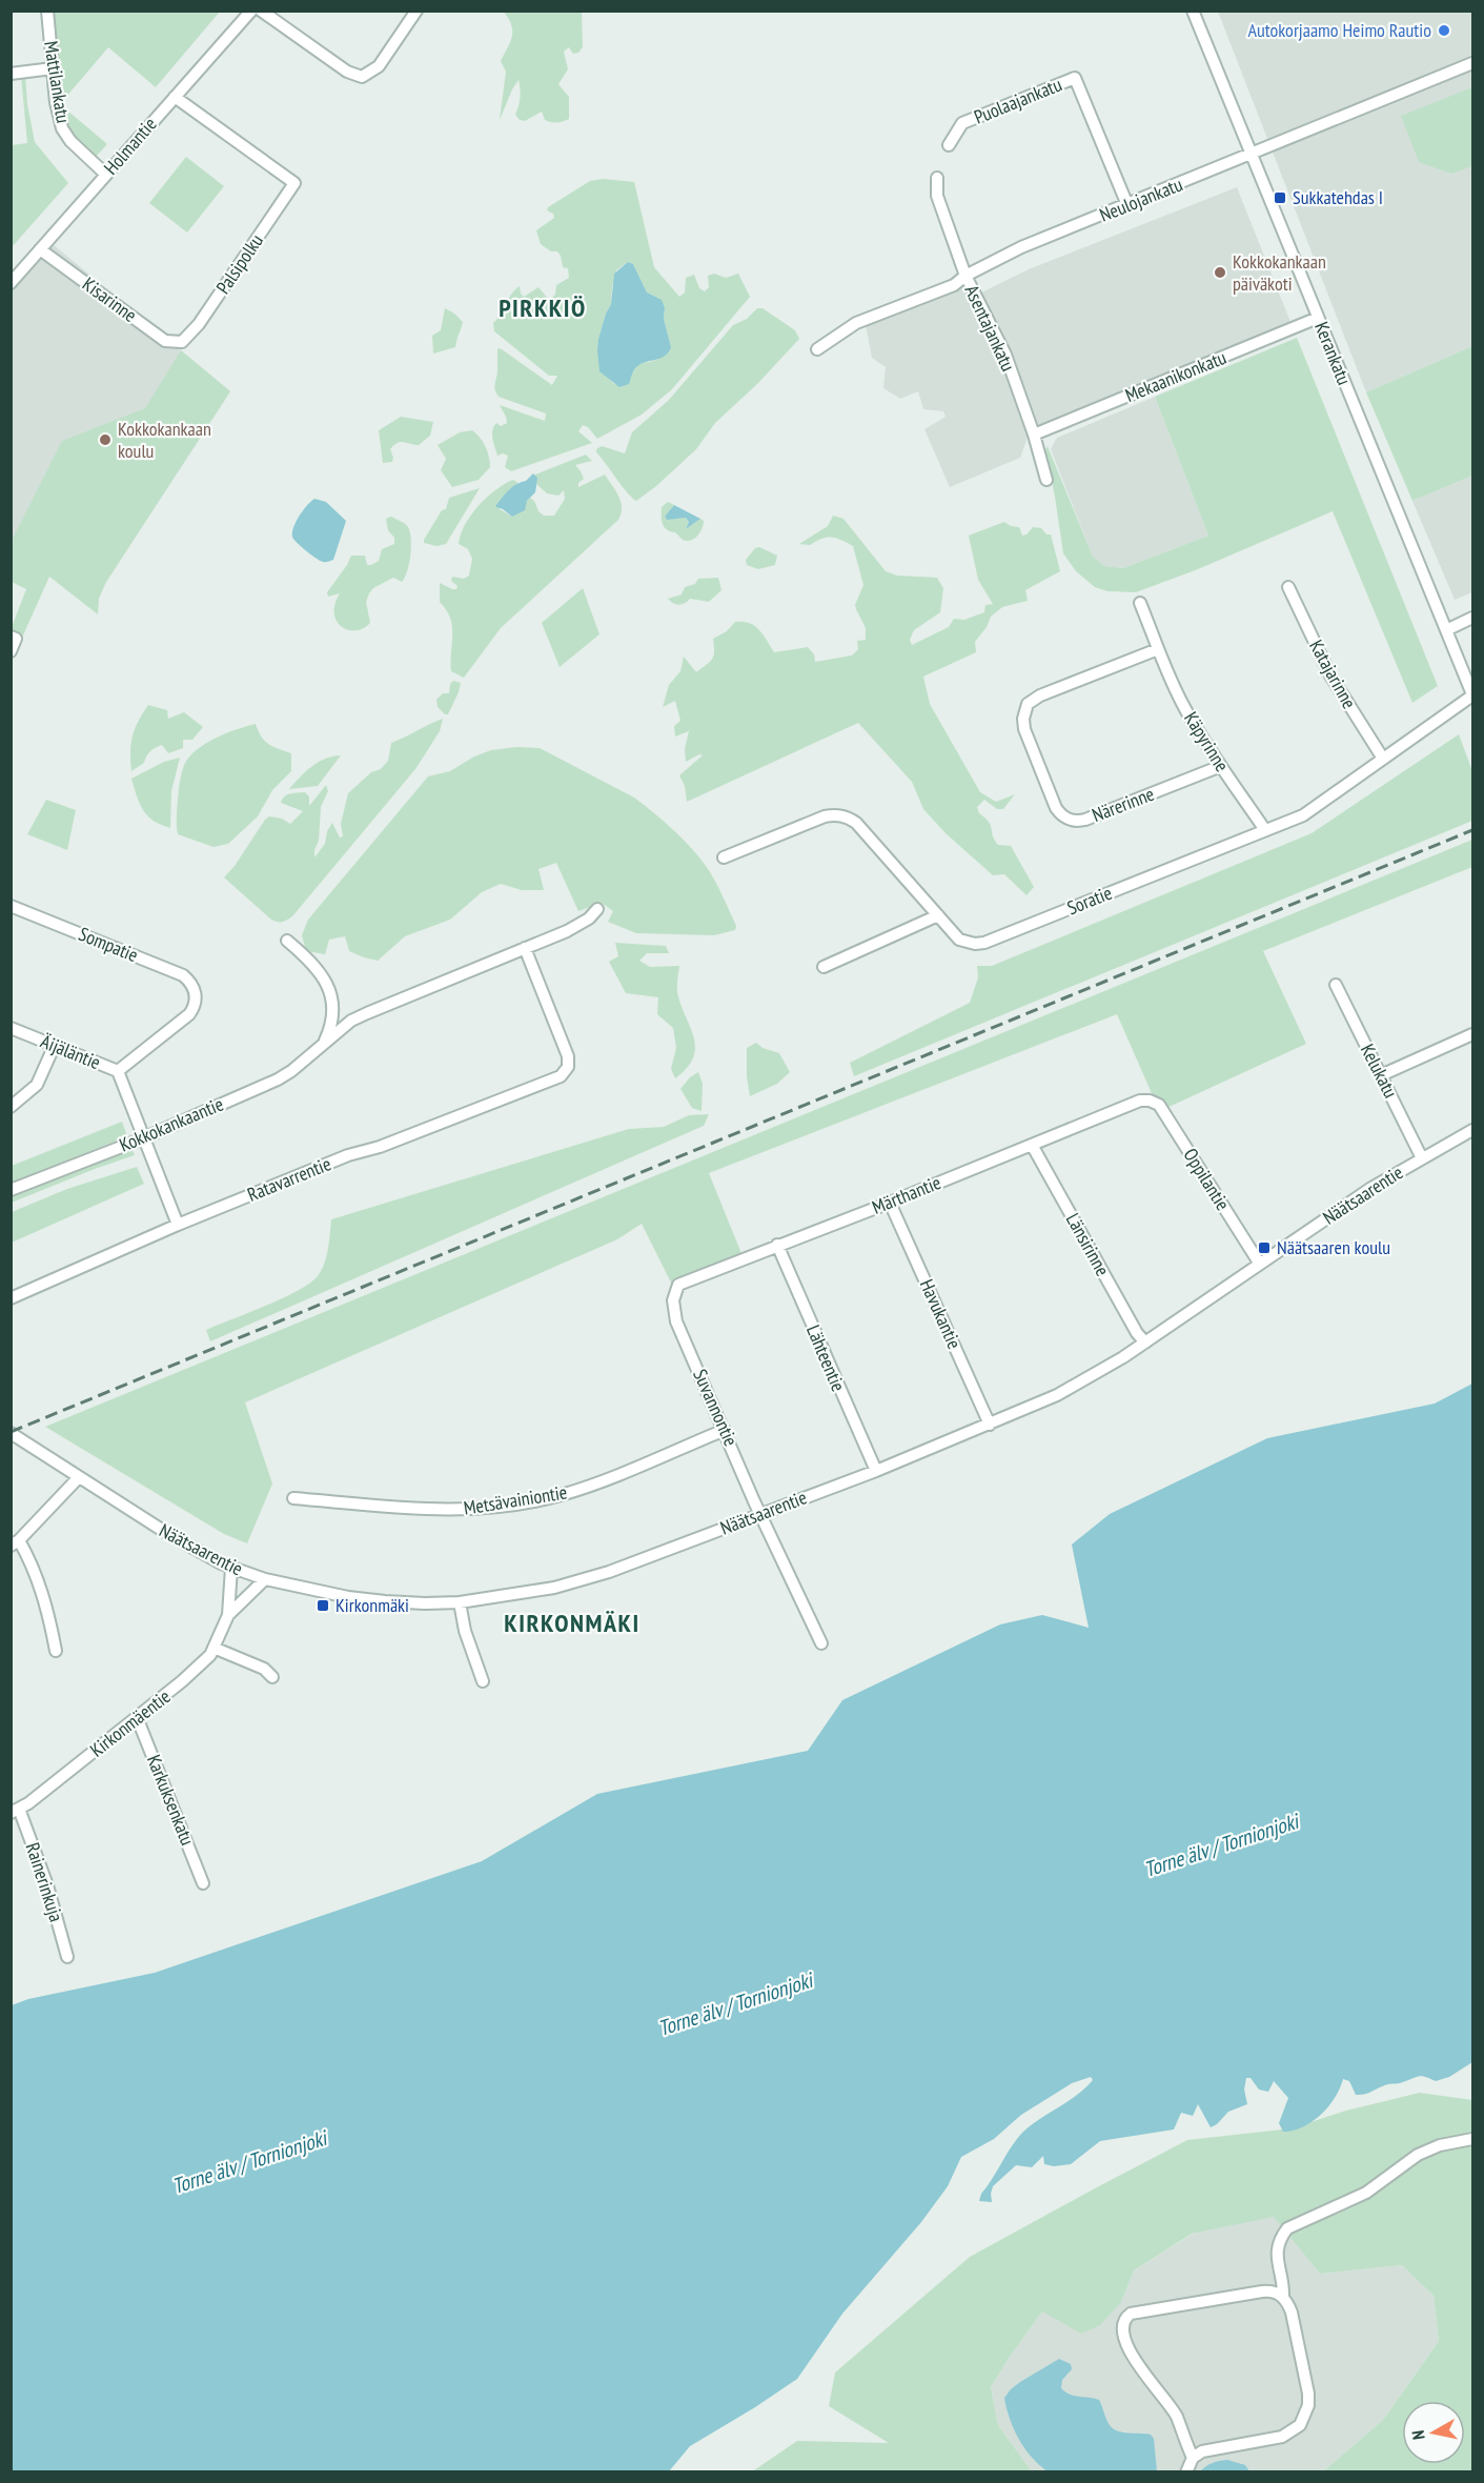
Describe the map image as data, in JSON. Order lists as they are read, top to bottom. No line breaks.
{"streets":{"street":["Mattilankatu","Puolaajankatu","Holmantie","Neulojankatu","Palsipolku","Kisarinne","Asentajankatu","Kerankatu","Mekaanikonkatu","Katajarinne","Käpyrinne","Närerinne","Soratie","Sompatie","Äijäläntie","Kelukatu","Kokkokankaantie","Ratavarrentie","Oppilantie","Märthantie","Näätsaarentie","Länsirinne","Havukantie","Lähteentie","Suvannontie","Metsävainiontie","Kirkonmäentie","Karkuksenkatu","Rainerinkuja"]},"crossings":[["Mattilankatu","Holmantie"],["Puolaajankatu","Neulojankatu"],["Holmantie","Palsipolku"],["Holmantie","Kisarinne"],["Neulojankatu","Asentajankatu"],["Neulojankatu","Kerankatu"],["Palsipolku","Kisarinne"],["Asentajankatu","Mekaanikonkatu"],["Kerankatu","Mekaanikonkatu"],["Kerankatu","Soratie"],["Katajarinne","Soratie"],["Käpyrinne","Närerinne"],["Käpyrinne","Soratie"],["Sompatie","Äijäläntie"],["Äijäläntie","Kokkokankaantie"],["Äijäläntie","Ratavarrentie"],["Kelukatu","Näätsaarentie"],["Kokkokankaantie","Ratavarrentie"],["Oppilantie","Märthantie"],["Oppilantie","Näätsaarentie"],["Märthantie","Länsirinne"],["Märthantie","Havukantie"],["Märthantie","Lähteentie"],["Märthantie","Suvannontie"],["Näätsaarentie","Länsirinne"],["Näätsaarentie","Havukantie"],["Näätsaarentie","Lähteentie"],["Näätsaarentie","Suvannontie"],["Näätsaarentie","Kirkonmäentie"],["Suvannontie","Metsävainiontie"],["Kirkonmäentie","Karkuksenkatu"],["Kirkonmäentie","Rainerinkuja"]],"districts":["PIRKKIÖ","KIRKONMÄKI"],"water":["Torne älv / Tornionjoki"],"places":{"other":["Autokorjaamo Heimo Rautio","Kokkokankaan päiväkoti","Kokkokankaan koulu"],"transit":["Sukkatehdas I","Näätsaaren koulu","Kirkonmäki"]},"north":"left"}
